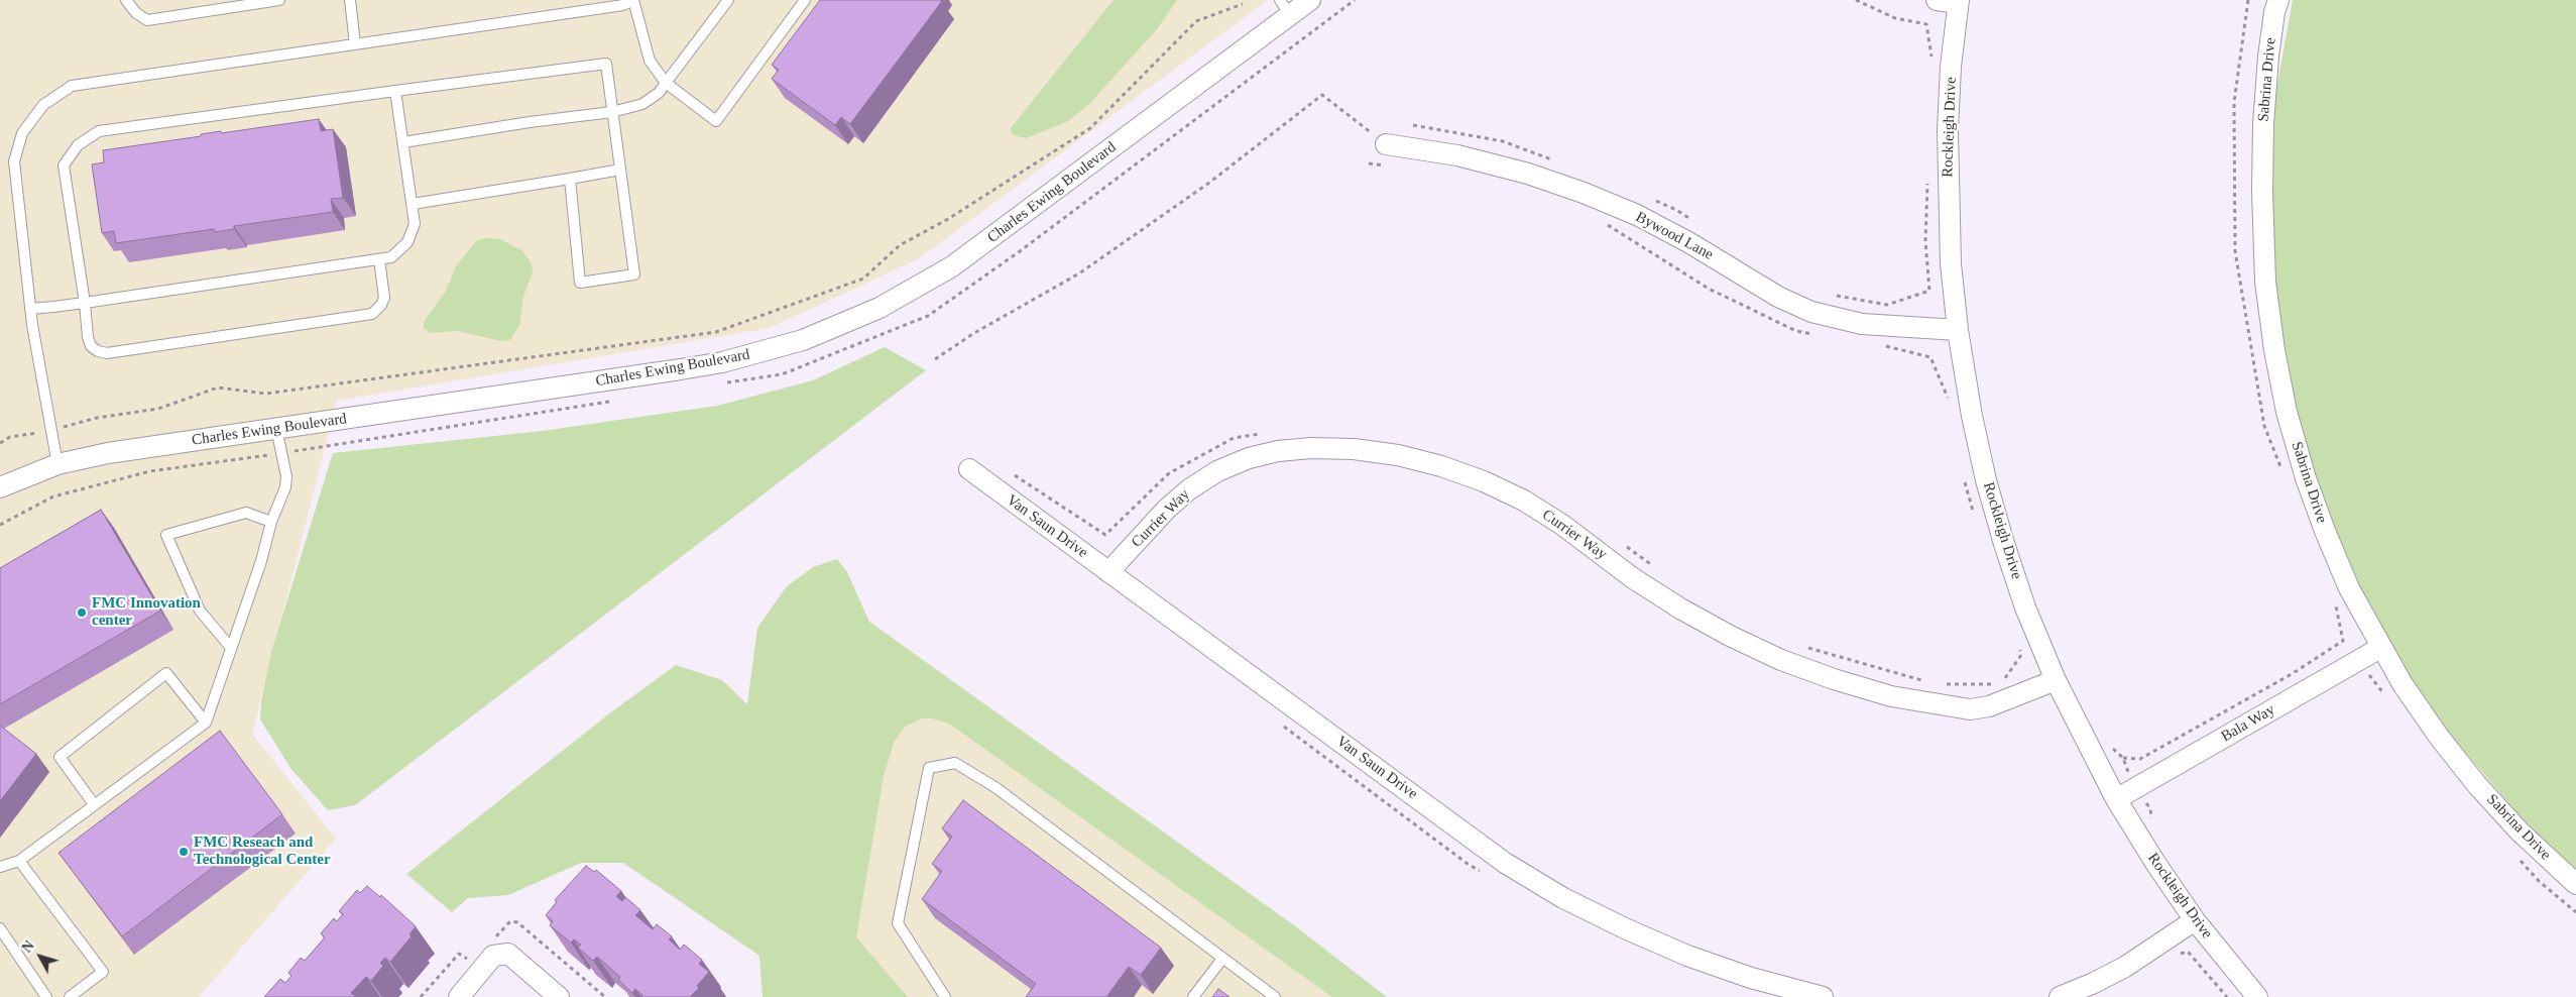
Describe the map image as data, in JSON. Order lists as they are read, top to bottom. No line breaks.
{"streets":{"street":["Sabrina Drive","Rockleigh Drive","Charles Ewing Boulevard","Bywood Lane","Currier Way","Van Saun Drive","Bala Way"]},"crossings":[["Sabrina Drive","Bala Way"],["Rockleigh Drive","Bywood Lane"],["Rockleigh Drive","Currier Way"],["Rockleigh Drive","Bala Way"],["Currier Way","Van Saun Drive"]],"places":["FMC Innovation center","FMC Reseach and Technological Center"],"north":"top left"}
